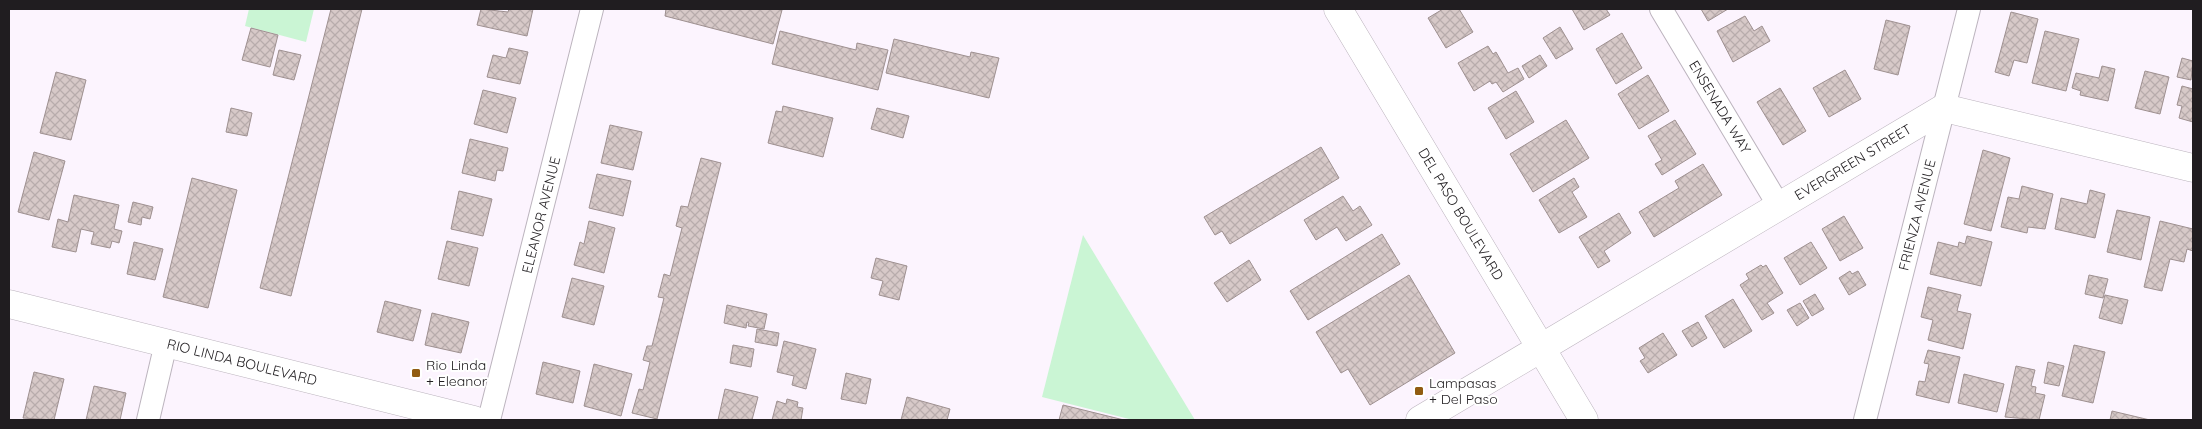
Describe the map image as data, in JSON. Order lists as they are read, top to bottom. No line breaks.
{"streets":{"main road":["EVERGREEN STREET","DEL PASO BOULEVARD","RIO LINDA BOULEVARD"],"street":["ENSENADA WAY","ELEANOR AVENUE","FRIENZA AVENUE"]},"crossings":[["ENSENADA WAY","EVERGREEN STREET"],["EVERGREEN STREET","DEL PASO BOULEVARD"],["EVERGREEN STREET","FRIENZA AVENUE"]],"places":{"transit":["Rio Linda + Eleanor","Lampasas + Del Paso"]}}
